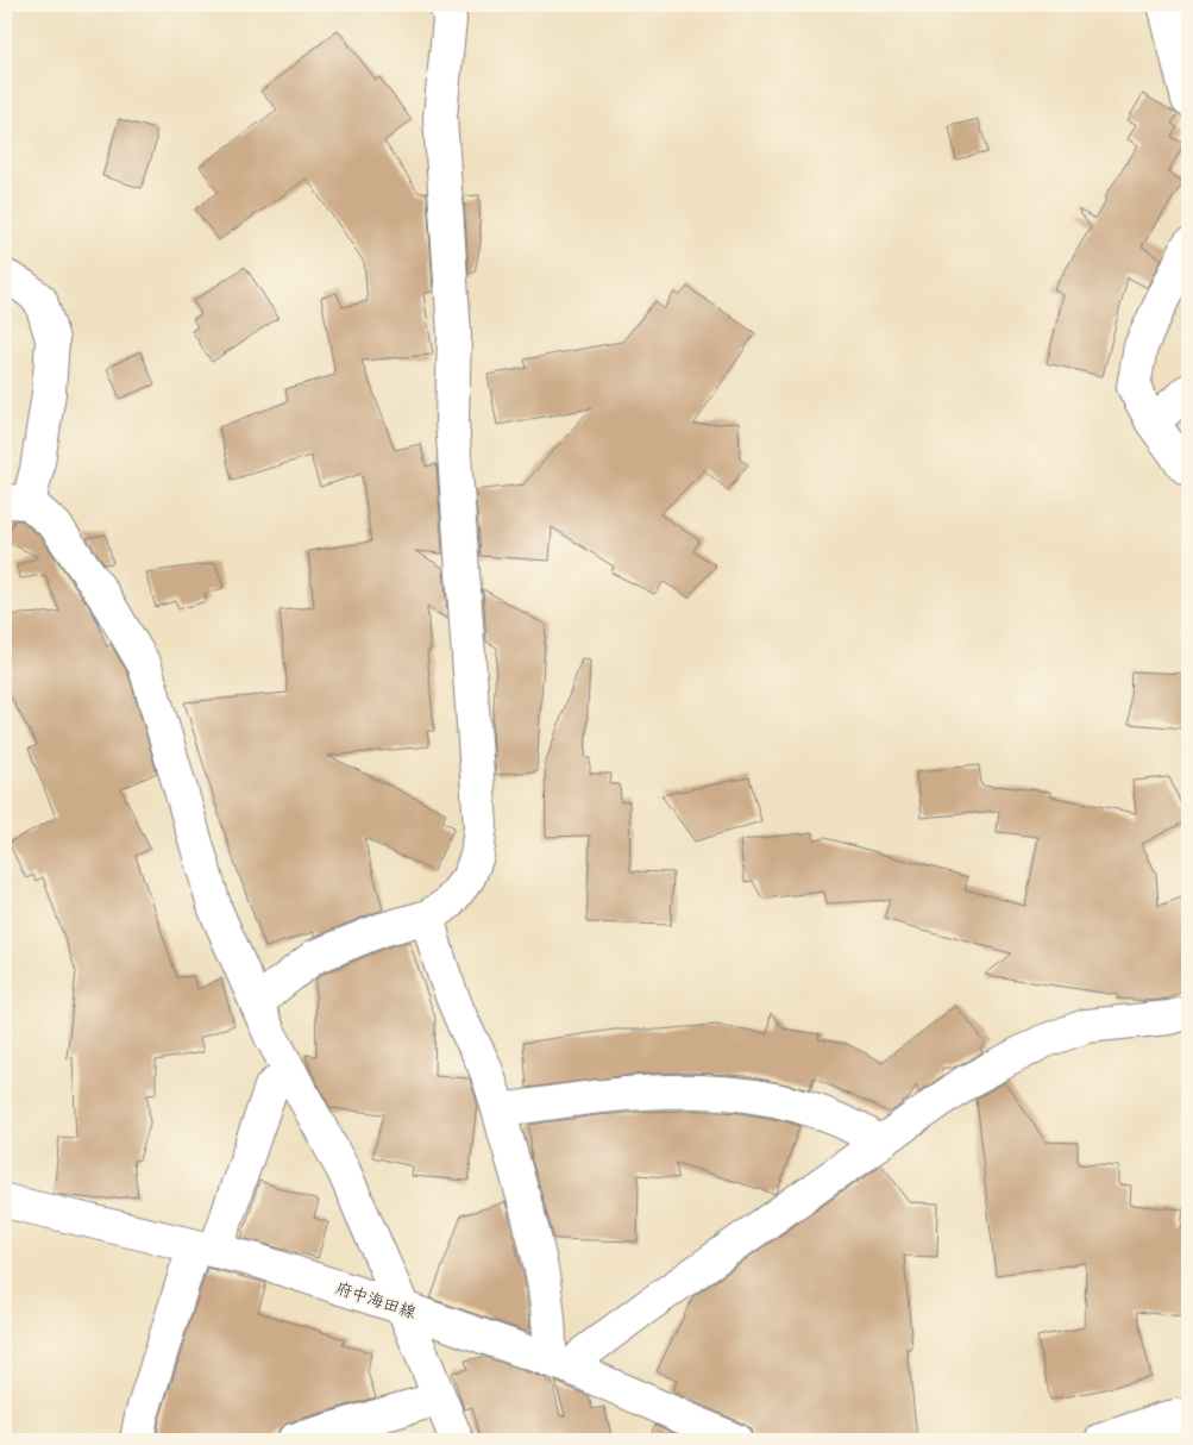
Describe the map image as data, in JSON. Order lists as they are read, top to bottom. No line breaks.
{"streets":{"street":["府中海田線"]}}
